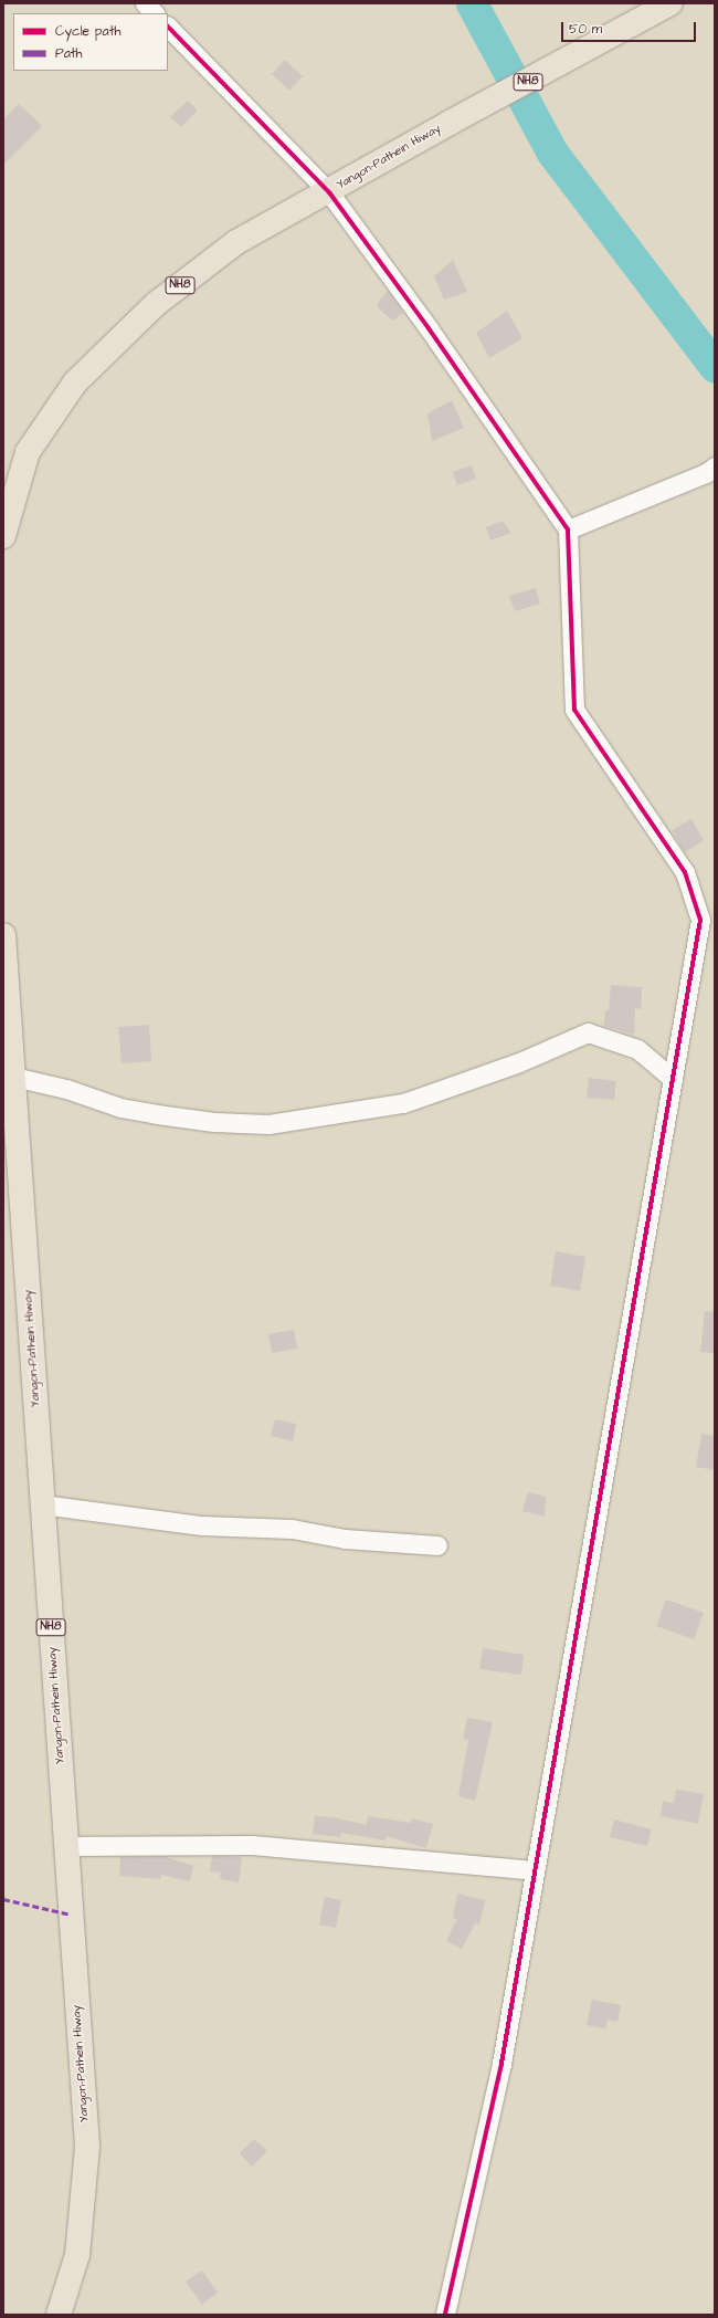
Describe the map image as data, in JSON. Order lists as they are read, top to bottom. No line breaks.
{"streets":{"highway":["NH8","Yangon-Pathein Hiway"]},"legend":["Cycle path","Path"],"scale_bar":"50 m"}
